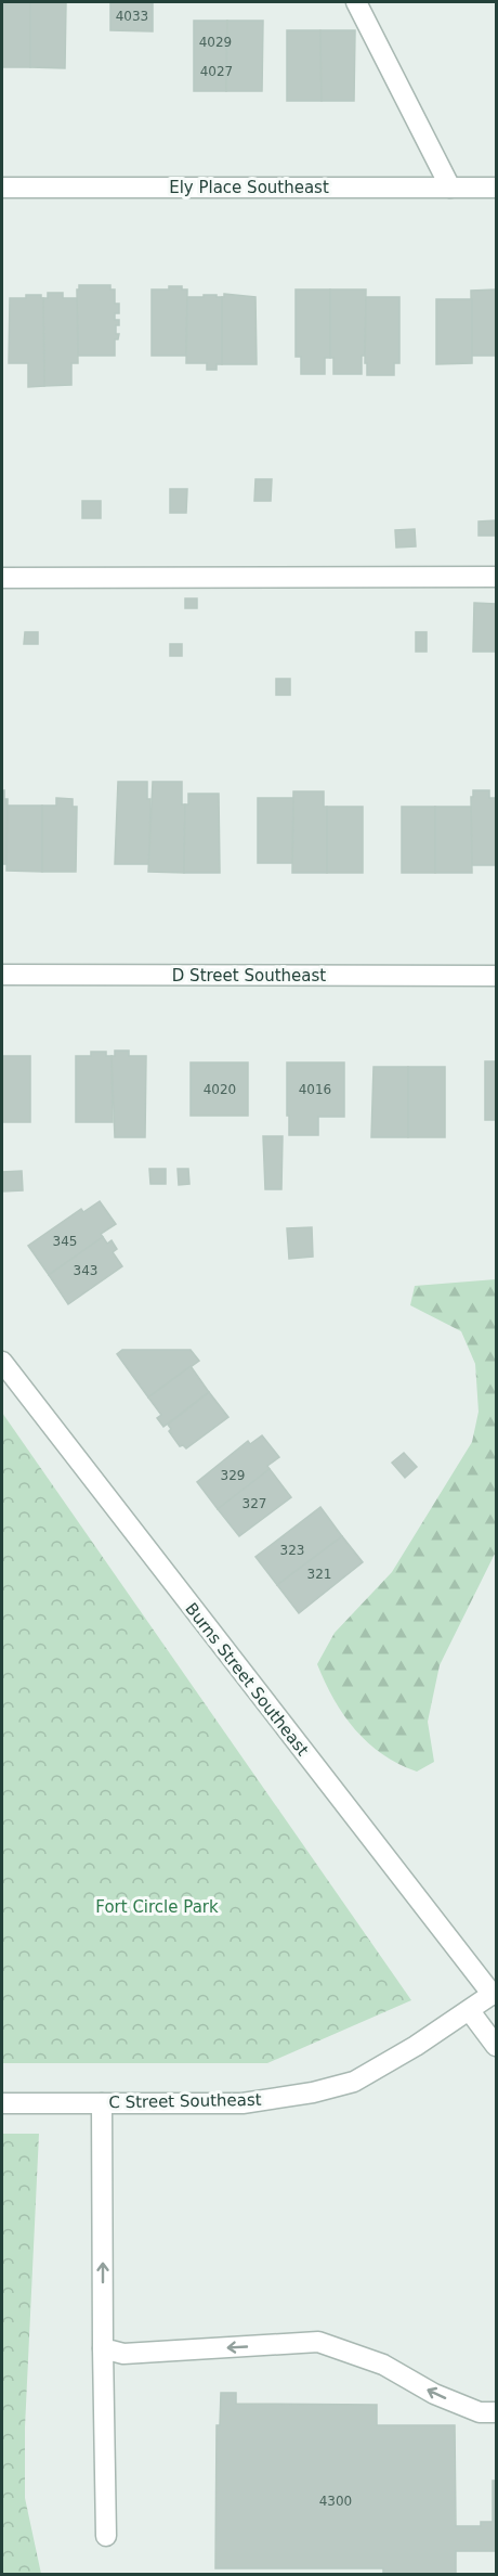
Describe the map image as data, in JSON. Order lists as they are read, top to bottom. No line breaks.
{"streets":{"street":["Ely Place Southeast","D Street Southeast","Burns Street Southeast","C Street Southeast"]},"crossings":[["Burns Street Southeast","C Street Southeast"]],"parks":["Fort Circle Park"],"house_numbers":["4033","4029","4027","4020","4016","345","343","329","327","323","321","4300"]}
